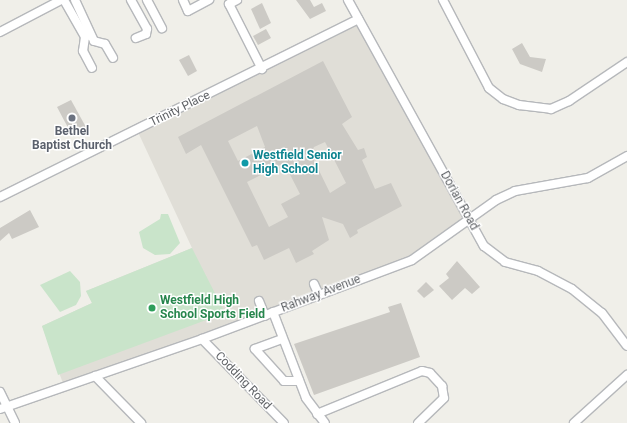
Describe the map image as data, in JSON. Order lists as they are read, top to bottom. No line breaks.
{"streets":{"street":["Trinity Place","Dorian Road","Rahway Avenue","Codding Road"]},"crossings":[["Trinity Place","Dorian Road"],["Dorian Road","Rahway Avenue"],["Rahway Avenue","Codding Road"]],"places":["Bethel Baptist Church","Westfield Senior High School","Westfield High School Sports Field"]}
